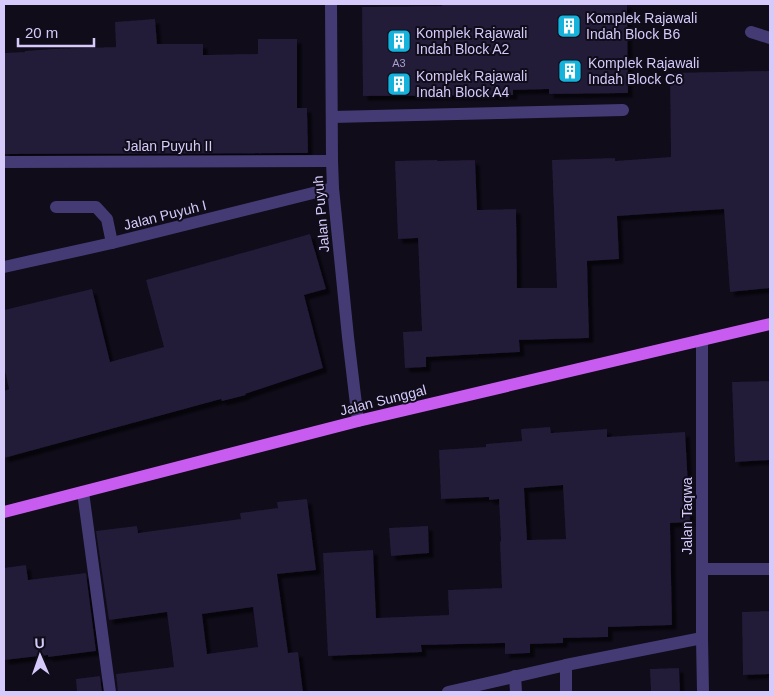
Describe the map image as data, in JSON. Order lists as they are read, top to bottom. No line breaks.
{"streets":{"main road":["Jalan Sunggal"],"street":["Jalan Puyuh II","Jalan Puyuh","Jalan Puyuh I","Jalan Taqwa"]},"crossings":[["Jalan Puyuh II","Jalan Puyuh"],["Jalan Puyuh","Jalan Puyuh I"],["Jalan Puyuh","Jalan Sunggal"],["Jalan Sunggal","Jalan Taqwa"]],"places":{"building":["Komplek Rajawali Indah Block B6","Komplek Rajawali Indah Block A2","Komplek Rajawali Indah Block C6","Komplek Rajawali Indah Block A4"]},"house_numbers":["A3"],"scale_bar":"20 m","north":"top"}
